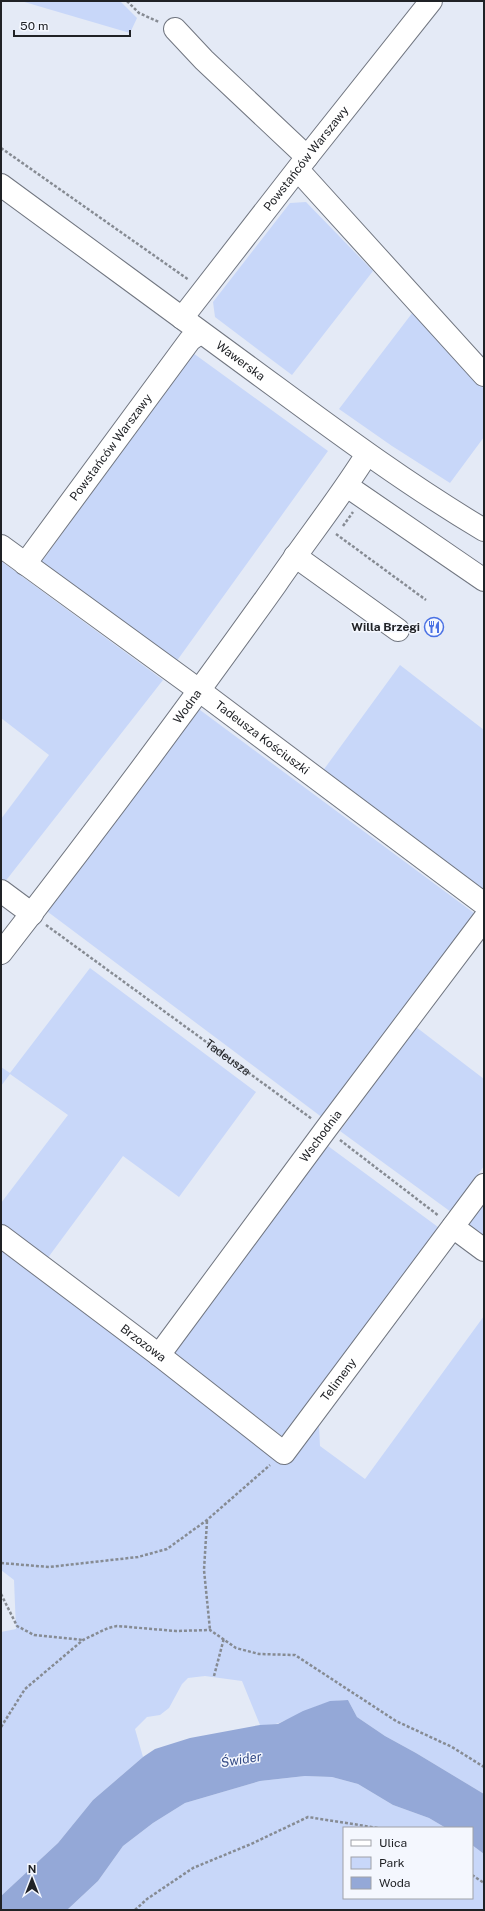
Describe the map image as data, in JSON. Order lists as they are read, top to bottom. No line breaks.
{"streets":{"street":["Powstańców Warszawy","Wawerska","Wodna","Tadeusza Kościuszki","Wschodnia","Brzozowa","Telimeny"],"path":["Tadeusza"]},"crossings":[["Powstańców Warszawy","Wawerska"],["Powstańców Warszawy","Tadeusza Kościuszki"],["Wawerska","Wodna"],["Wodna","Tadeusza Kościuszki"],["Wodna","Tadeusza"],["Tadeusza","Wschodnia"],["Tadeusza","Telimeny"],["Wschodnia","Brzozowa"],["Brzozowa","Telimeny"]],"water":["Świder"],"places":{"restaurant":["Willa Brzegi"]},"legend":["Ulica","Park","Woda"],"scale_bar":"50 m","north":"top"}
